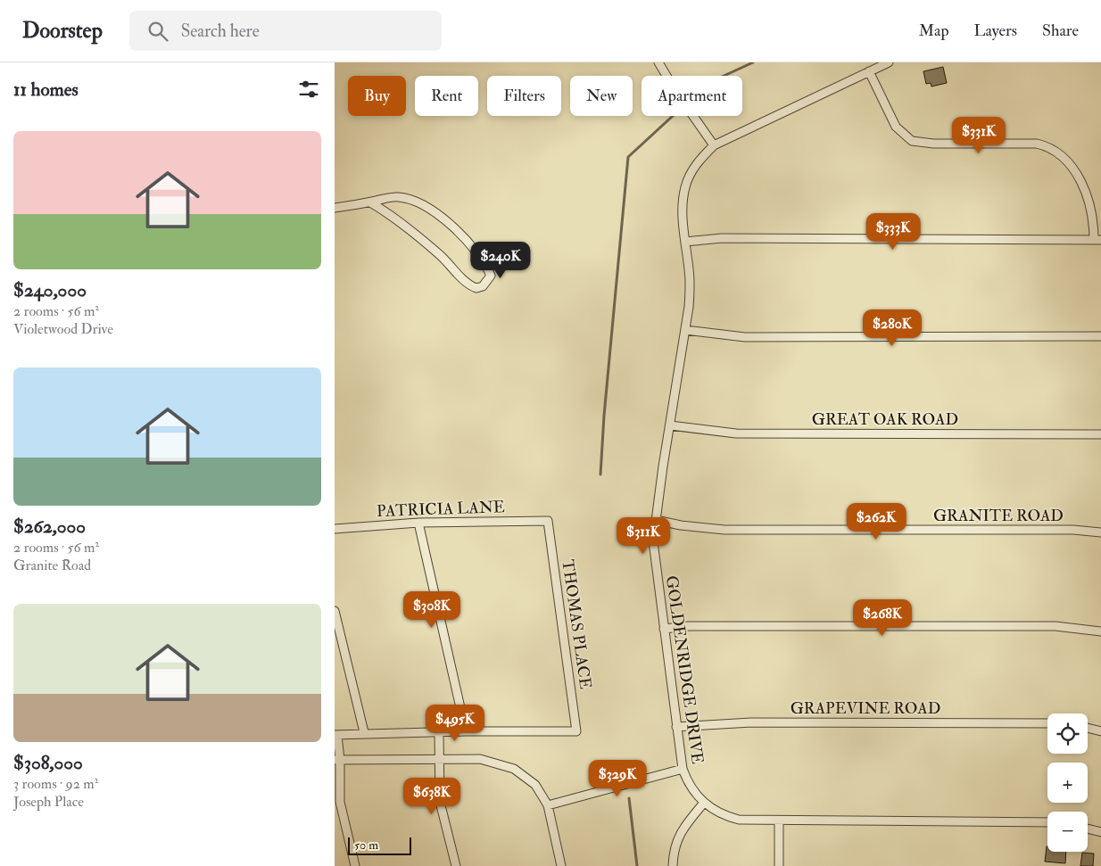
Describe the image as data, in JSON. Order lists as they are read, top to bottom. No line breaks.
{"streets":{"street":["GREAT OAK ROAD","PATRICIA LANE","GRANITE ROAD","THOMAS PLACE","GOLDENRIDGE DRIVE","GRAPEVINE ROAD"]},"crossings":[["GREAT OAK ROAD","GOLDENRIDGE DRIVE"],["PATRICIA LANE","THOMAS PLACE"],["GRANITE ROAD","GOLDENRIDGE DRIVE"],["GOLDENRIDGE DRIVE","GRAPEVINE ROAD"]],"scale_bar":"50 m","page":{"header":"Doorstep","search":"Search here","nav":["Map","Layers","Share"],"heading":"11 homes","chip":["Buy","Rent","Filters","New","Apartment"],"list":[{"name":"$240,000","note":"2 rooms · 56 m² · Violetwood Drive"},{"name":"$262,000","note":"2 rooms · 56 m² · Granite Road"},{"name":"$308,000","note":"3 rooms · 92 m² · Joseph Place"}],"price":["$331K","$333K","$240K","$280K","$262K","$311K","$308K","$268K","$495K","$329K","$638K"],"map_buttons":["+","−"],"scale":"50 m"}}
